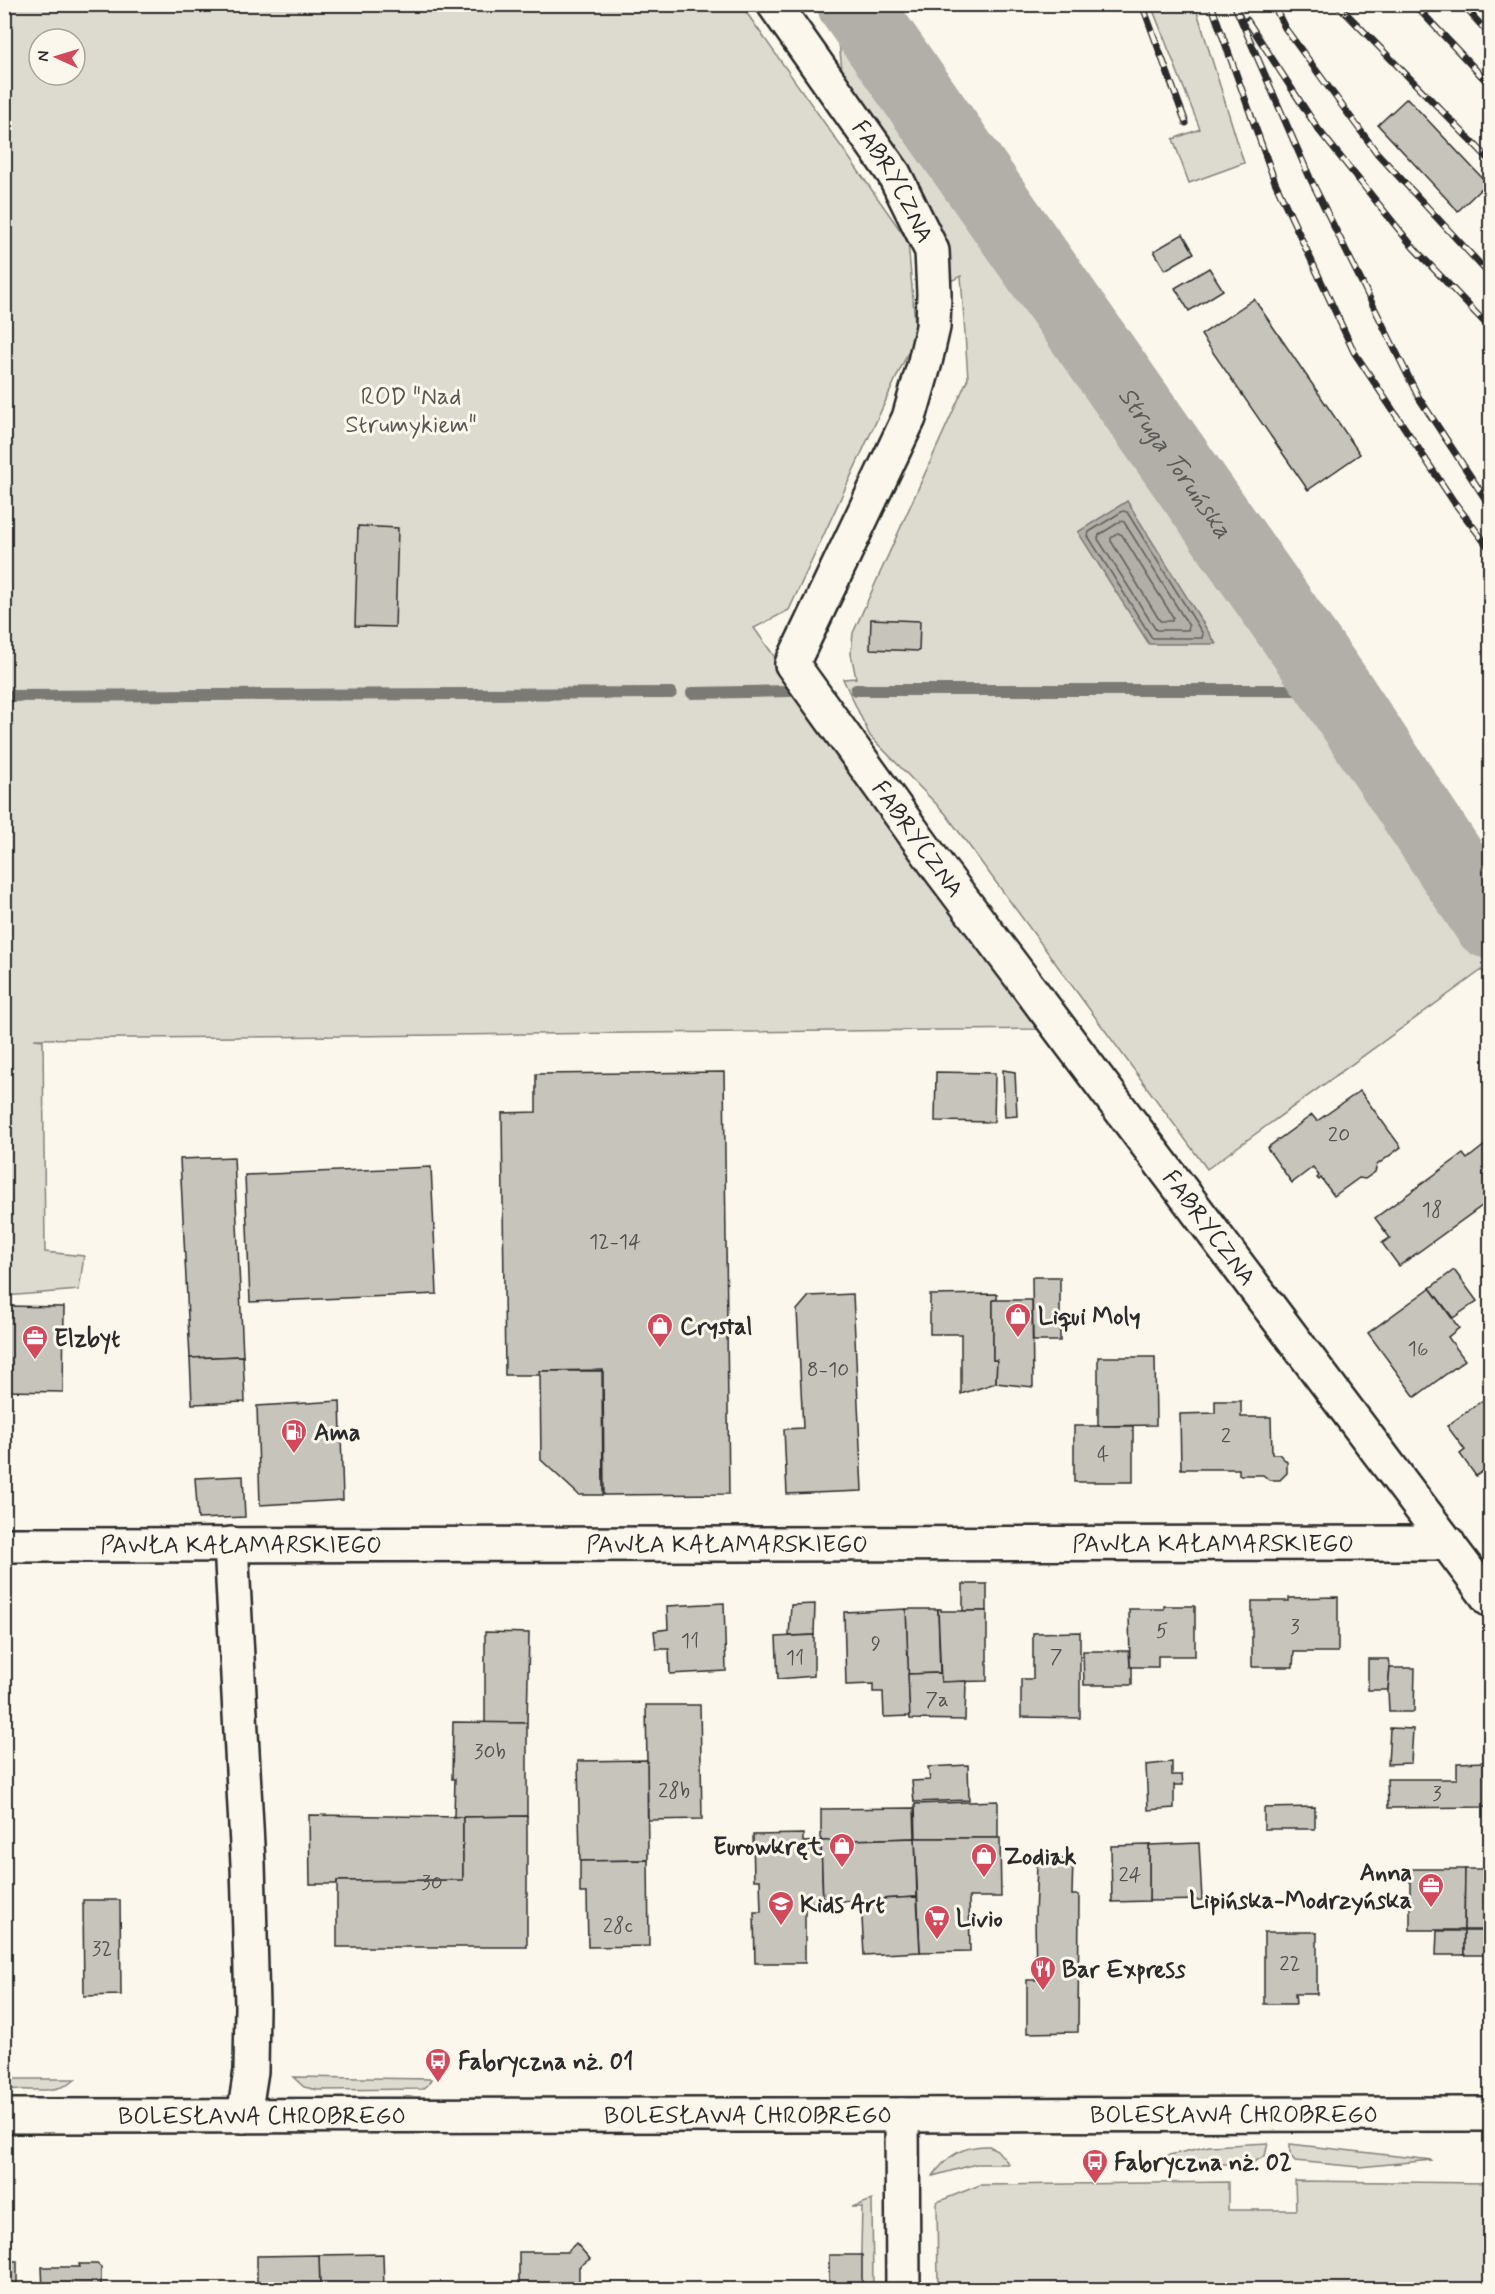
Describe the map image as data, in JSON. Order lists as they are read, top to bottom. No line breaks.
{"streets":{"street":["FABRYCZNA","PAWŁA KAŁAMARSKIEGO","BOLESŁAWA CHROBREGO"]},"crossings":[["FABRYCZNA","PAWŁA KAŁAMARSKIEGO"]],"water":["Struga Toruńska"],"parks":["ROD \"Nad Strumykiem\""],"places":{"shop":["Liqui Moly","Crystal","Eurowkręt","Zodiak"],"office":["Elzbyt","Anna Lipińska-Modrzyńska"],"fuel station":["Ama"],"school or university":["Kids Art"],"supermarket":["Livio"],"restaurant":["Bar Express"],"bus stop":["Fabryczna nż. 01","Fabryczna nż. 02"]},"house_numbers":["20","18","12-14","16","8-10","2","4","3","5","11","9","7","11","7a","30b","28b","3","24","30","28c","32","22"],"north":"left"}
